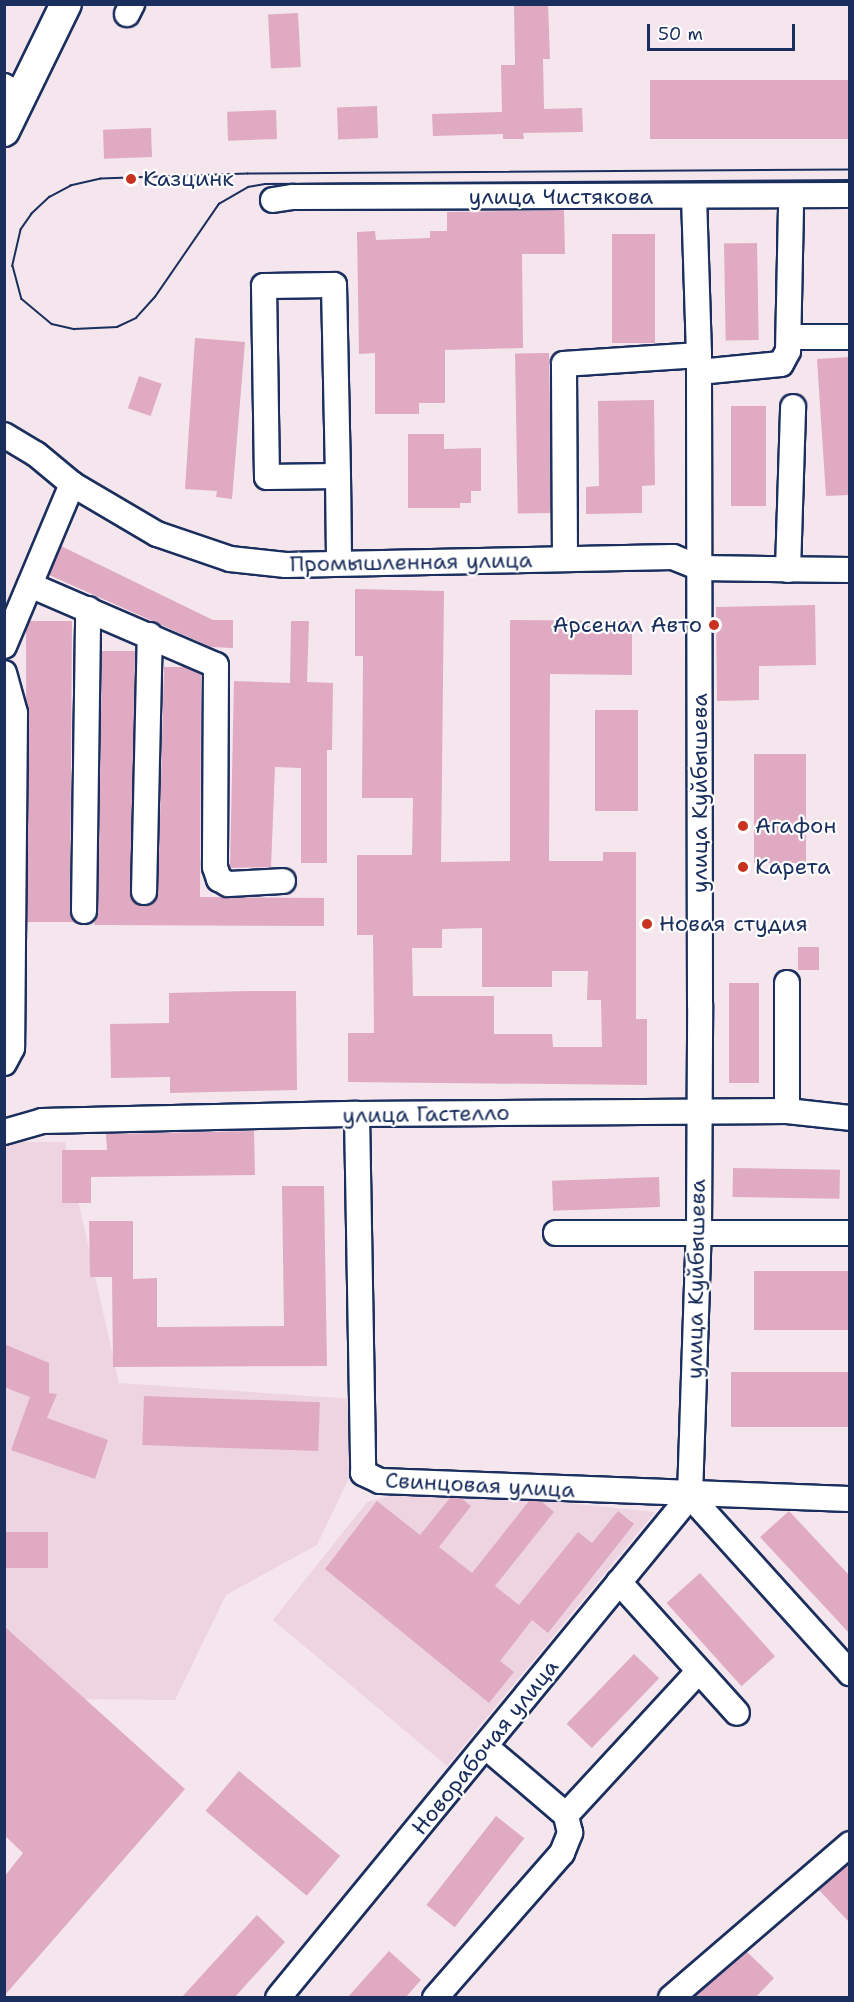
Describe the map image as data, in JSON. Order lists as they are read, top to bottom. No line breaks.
{"streets":{"street":["улица Чистякова","Промышленная улица","улица Куйбышева","улица Гастелло","Свинцовая улица","Новорабочая улица"]},"crossings":[["улица Чистякова","улица Куйбышева"],["Промышленная улица","улица Куйбышева"],["улица Куйбышева","улица Гастелло"],["улица Куйбышева","Свинцовая улица"],["улица Куйбышева","Новорабочая улица"],["улица Гастелло","Свинцовая улица"],["Свинцовая улица","Новорабочая улица"]],"places":["Казцинк","Арсенал Авто","Агафон","Карета","Новая студия"],"scale_bar":"50 m"}
